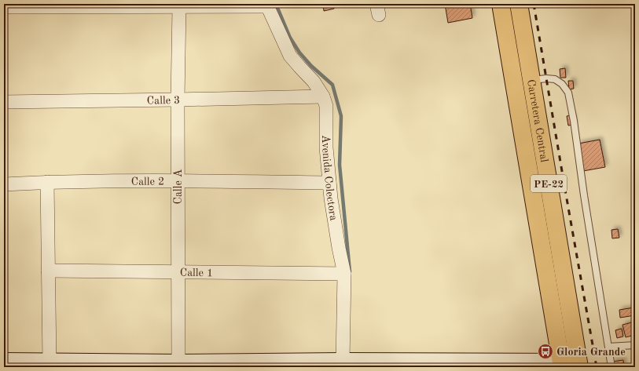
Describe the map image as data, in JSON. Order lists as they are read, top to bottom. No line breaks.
{"streets":{"highway":["Carretera Central","PE-22"],"street":["Calle 3","Avenida Colectora","Calle 2","Calle A","Calle 1"]},"crossings":[["Calle 3","Avenida Colectora"],["Calle 3","Calle A"],["Avenida Colectora","Calle 2"],["Avenida Colectora","Calle 1"],["Calle 2","Calle A"],["Calle A","Calle 1"]],"places":{"bus stop":["Gloria Grande"]}}
